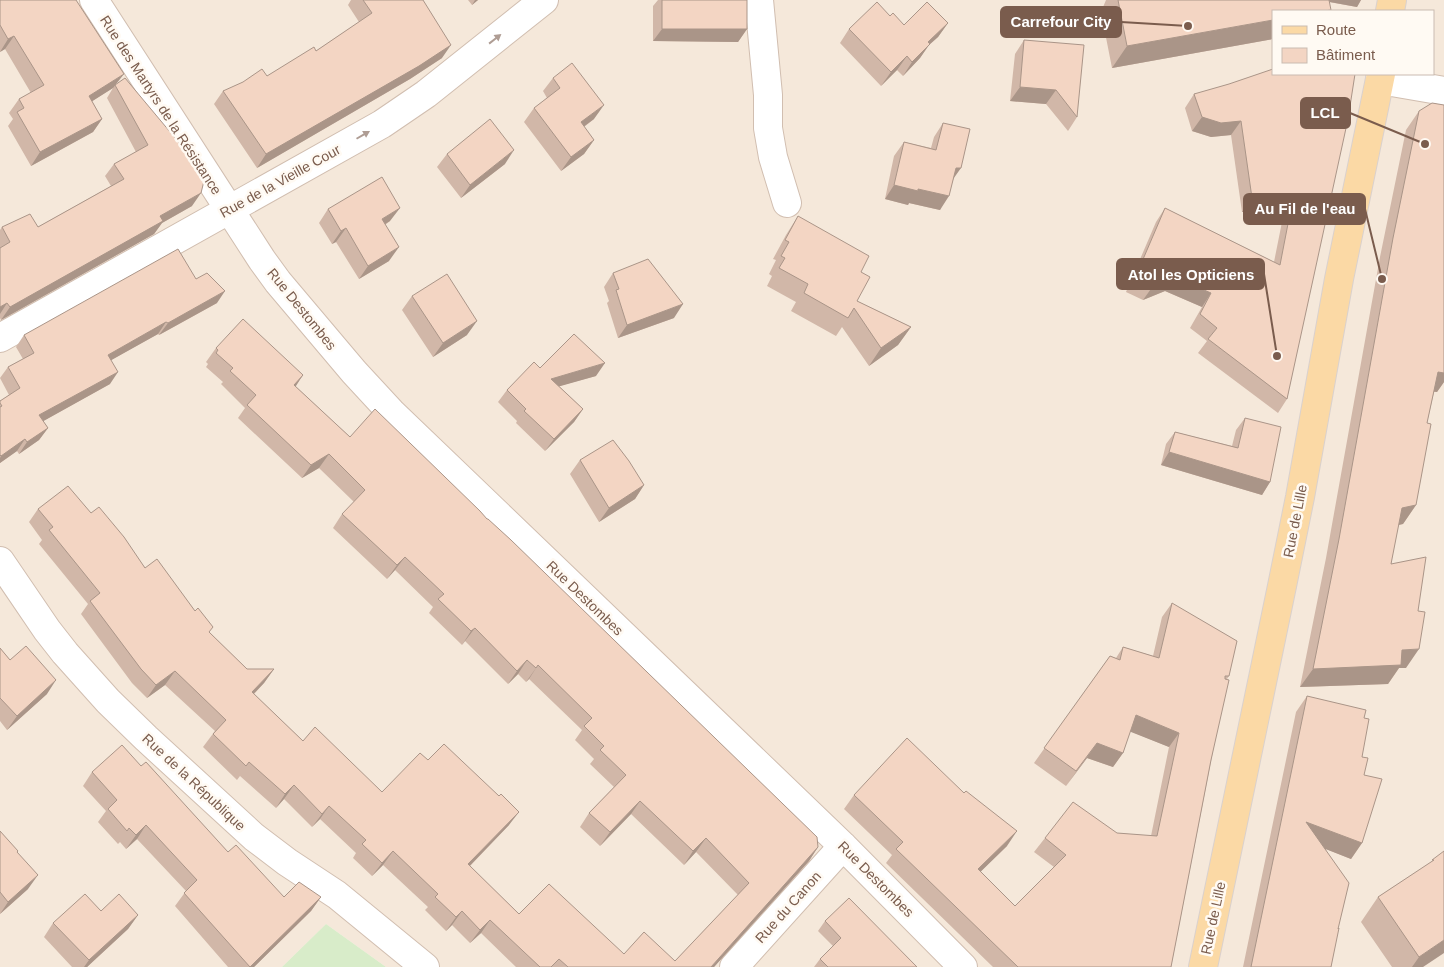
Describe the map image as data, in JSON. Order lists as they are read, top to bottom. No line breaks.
{"streets":{"main road":["Rue de Lille"],"street":["Rue des Martyrs de la Résistance","Rue de la Vieille Cour","Rue Destombes","Rue de la République","Rue du Canon"]},"crossings":[["Rue des Martyrs de la Résistance","Rue de la Vieille Cour"],["Rue des Martyrs de la Résistance","Rue Destombes"],["Rue de la Vieille Cour","Rue Destombes"],["Rue Destombes","Rue du Canon"]],"one_way":["Rue de la Vieille Cour"],"places":["Carrefour City","LCL","Au Fil de l'eau","Atol les Opticiens"],"legend":["Route","Bâtiment"]}
